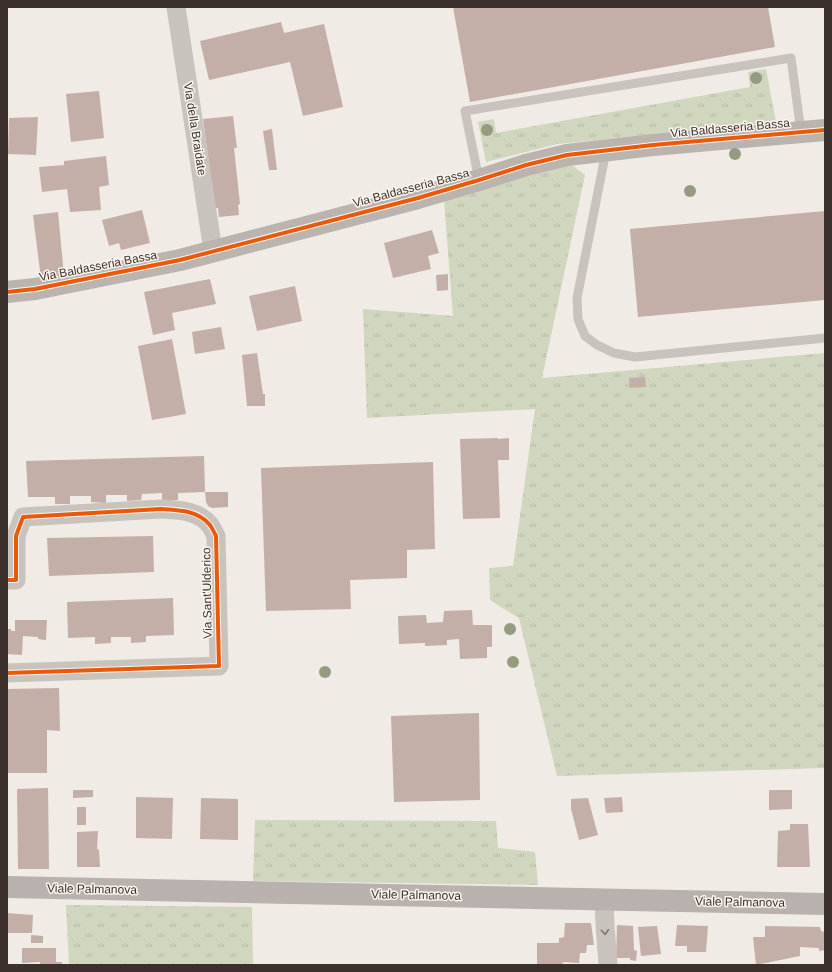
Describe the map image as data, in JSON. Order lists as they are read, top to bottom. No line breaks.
{"streets":{"main road":["Viale Palmanova"],"street":["Via Baldasseria Bassa","Via della Braidate","Via Sant'Ulderico"]},"crossings":[["Via Baldasseria Bassa","Via della Braidate"]]}
